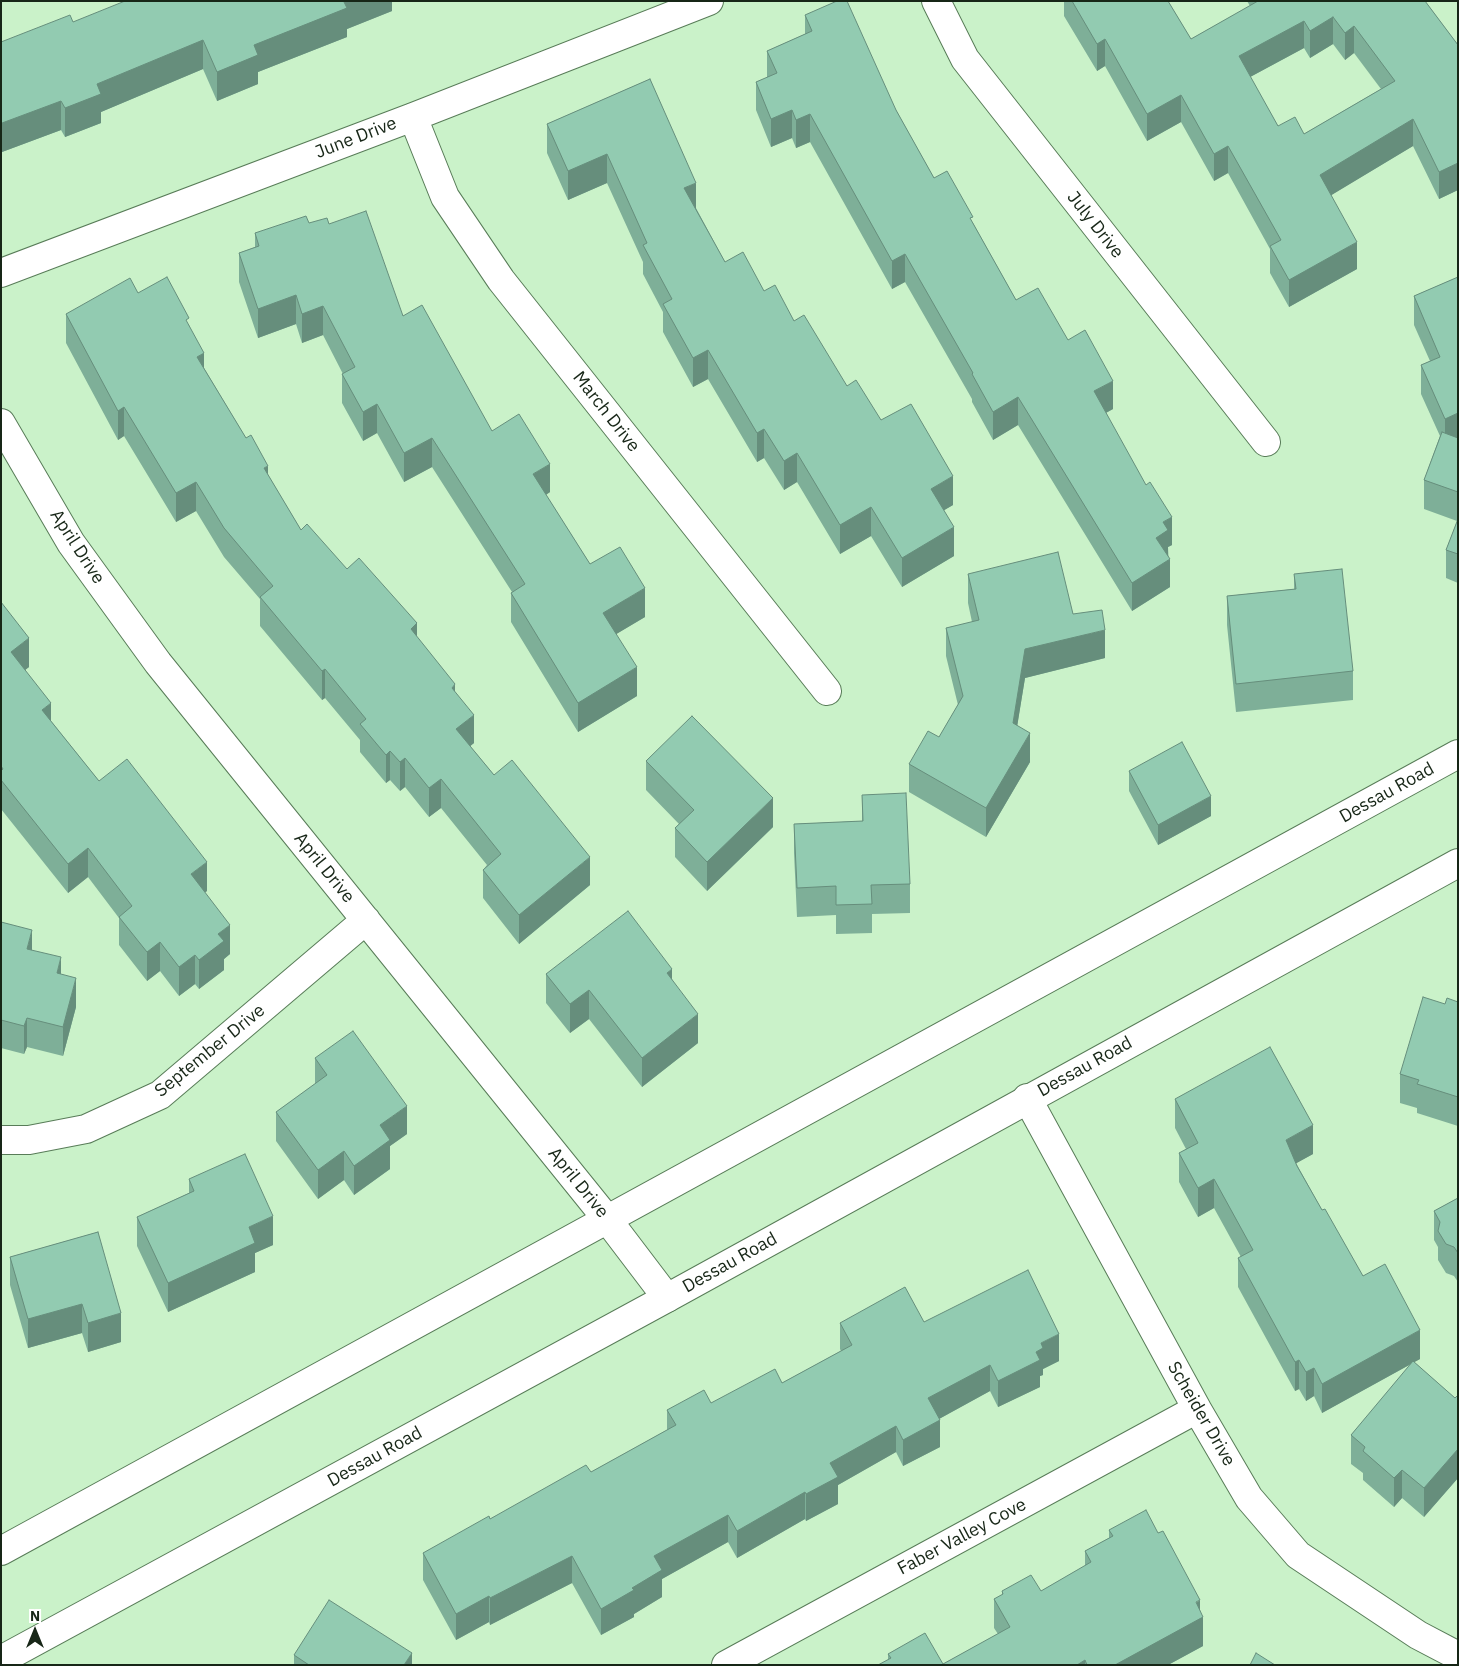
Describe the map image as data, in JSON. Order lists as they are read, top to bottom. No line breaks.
{"streets":{"street":["June Drive","July Drive","March Drive","April Drive","Dessau Road","September Drive","Scheider Drive","Faber Valley Cove"]},"crossings":[["June Drive","March Drive"],["April Drive","Dessau Road"],["April Drive","September Drive"],["Dessau Road","Scheider Drive"],["Scheider Drive","Faber Valley Cove"]],"north":"top"}
